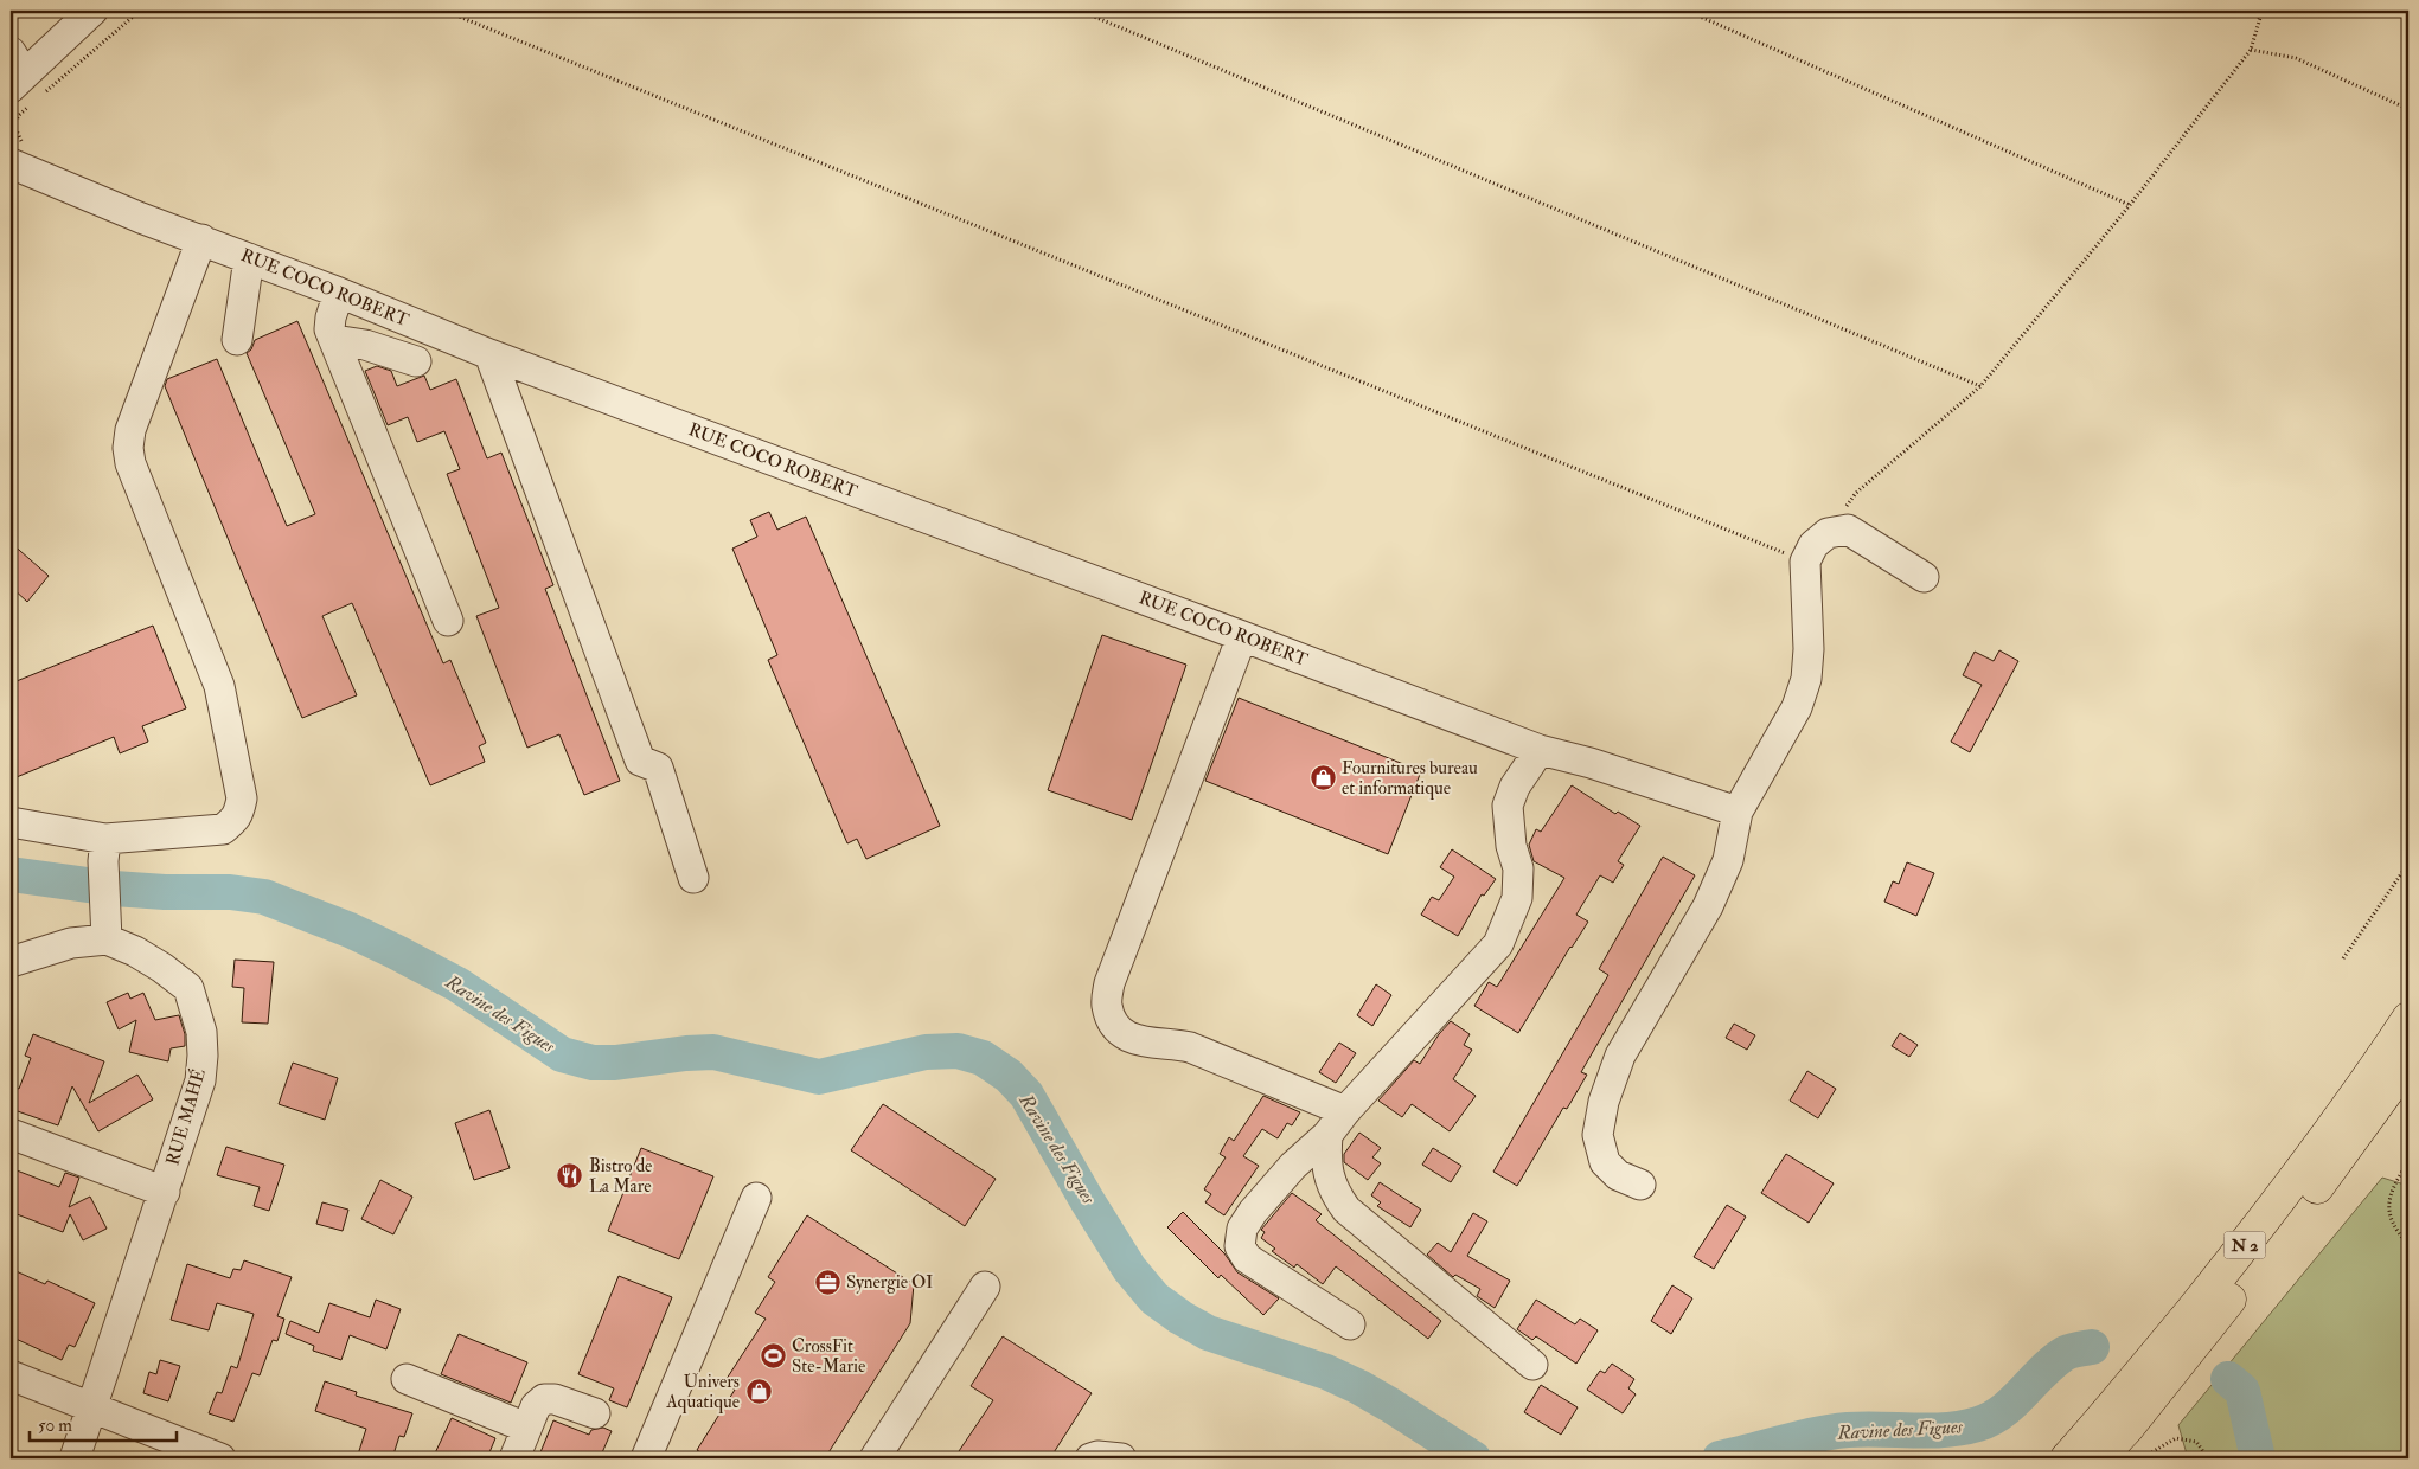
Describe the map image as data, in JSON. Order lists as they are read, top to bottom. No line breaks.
{"streets":{"highway":["N 2"],"street":["RUE COCO ROBERT","RUE MAHÉ"]},"water":["Ravine des Figues"],"places":{"shop":["Fournitures bureau et informatique","Univers Aquatique"],"restaurant":["Bistro de La Mare"],"office":["Synergie OI"],"sports":["CrossFit Ste-Marie"]},"scale_bar":"50 m"}
